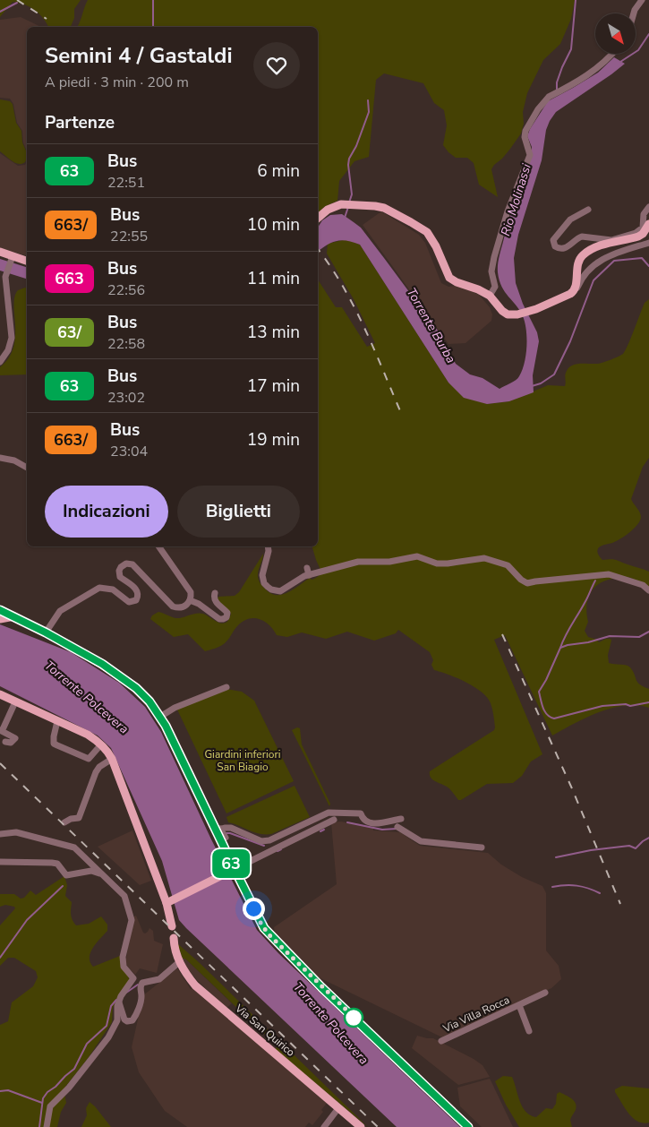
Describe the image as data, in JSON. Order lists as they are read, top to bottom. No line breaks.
{"streets":{"main road":["Via San Quirico"],"street":["Via Villa Rocca"]},"water":["Rio Molinassi","Torrente Burba","Torrente Polcevera"],"parks":["Giardini inferiori San Biagio"],"lines":["bus line 63"],"north":"bottom right","page":{"on_map":"63","heading":[["Semini 4 / Gastaldi","A piedi · 3 min · 200 m"],"Partenze"],"list":[{"mark":"63","name":"Bus","note":"22:51","value":"6 min"},{"mark":"663/","name":"Bus","note":"22:55","value":"10 min"},{"mark":"663","name":"Bus","note":"22:56","value":"11 min"},{"mark":"63/","name":"Bus","note":"22:58","value":"13 min"},{"mark":"63","name":"Bus","note":"23:02","value":"17 min"},{"mark":"663/","name":"Bus","note":"23:04","value":"19 min"}],"buttons":["Indicazioni","Biglietti"]}}
